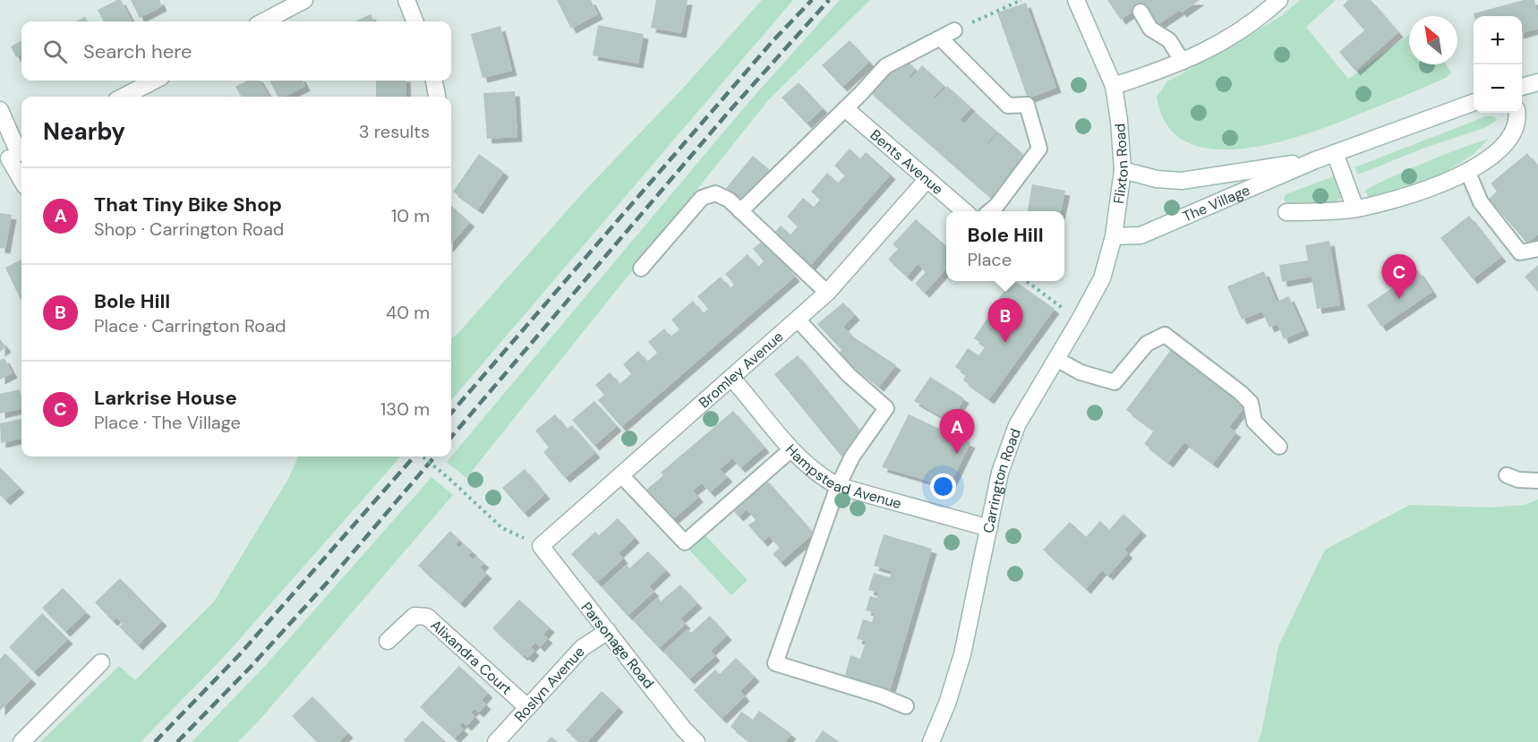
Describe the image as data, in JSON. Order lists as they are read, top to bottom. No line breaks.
{"streets":{"street":["Bents Avenue","Flixton Road","The Village","Bromley Avenue","Hampstead Avenue","Carrington Road","Parsonage Road","Alixandra Court","Roslyn Avenue"]},"crossings":[["Bents Avenue","Bromley Avenue"],["Flixton Road","The Village"],["Flixton Road","Carrington Road"],["The Village","Carrington Road"],["Bromley Avenue","Hampstead Avenue"],["Bromley Avenue","Parsonage Road"],["Hampstead Avenue","Carrington Road"],["Parsonage Road","Roslyn Avenue"],["Alixandra Court","Roslyn Avenue"]],"north":"top left","page":{"map_buttons":["+","−"],"search":"Search here","heading":["Nearby","3 results"],"list":[{"mark":"A","name":"That Tiny Bike Shop","note":"Shop · Carrington Road","value":"10 m"},{"mark":"B","name":"Bole Hill","note":"Place · Carrington Road","value":"40 m"},{"mark":"C","name":"Larkrise House","note":"Place · The Village","value":"130 m"}],"popup":["Bole Hill","Place"],"pins":["C","B","A"]}}
